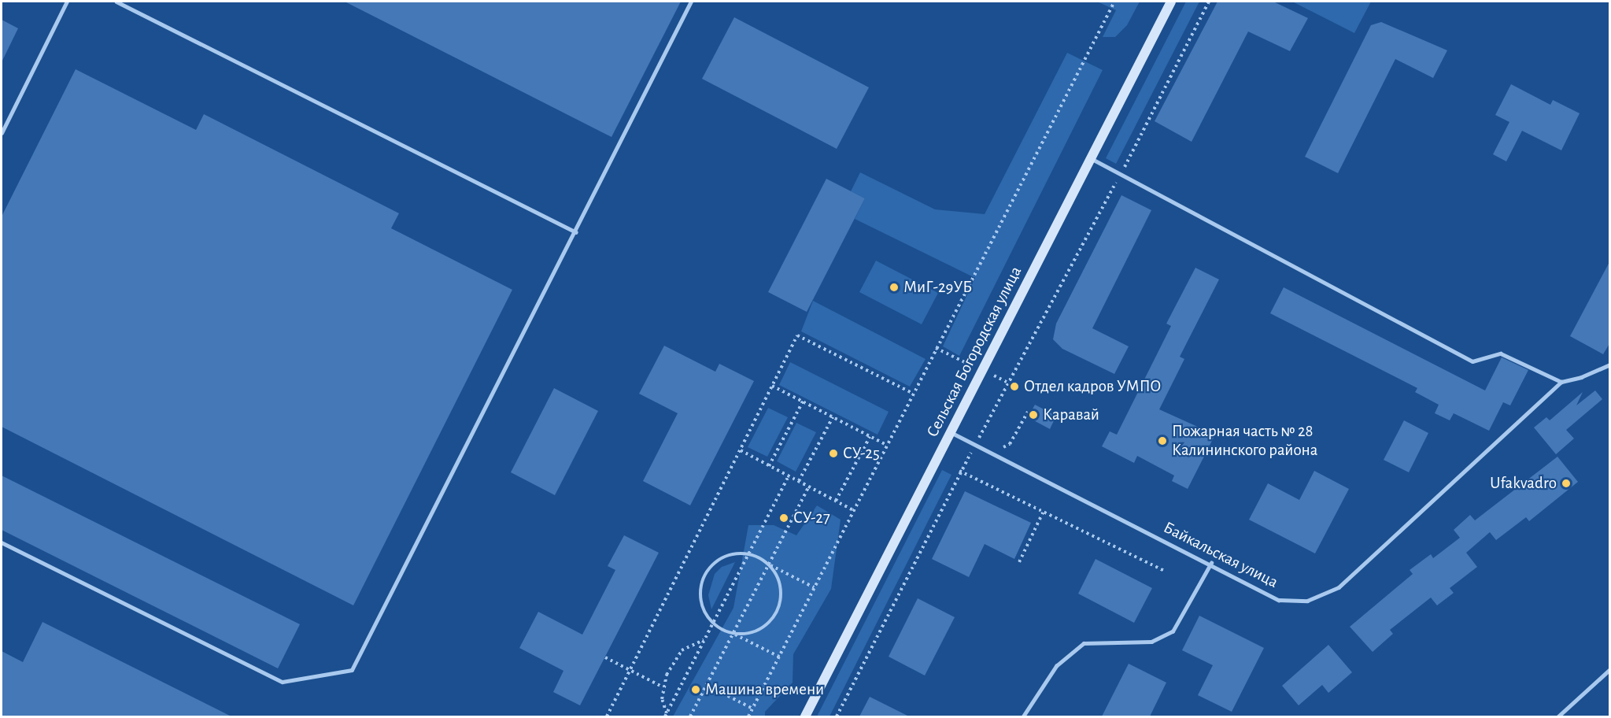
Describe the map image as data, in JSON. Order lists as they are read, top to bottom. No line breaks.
{"streets":{"main road":["Сельская Богородская улица"],"lane":["Байкальская улица"]},"crossings":[["Сельская Богородская улица","Байкальская улица"]],"places":["МиГ-29УБ","Отдел кадров УМПО","Каравай","Пожарная часть № 28 Калининского района","СУ-25","Ufakvadro","СУ-27","Машина времени"]}
